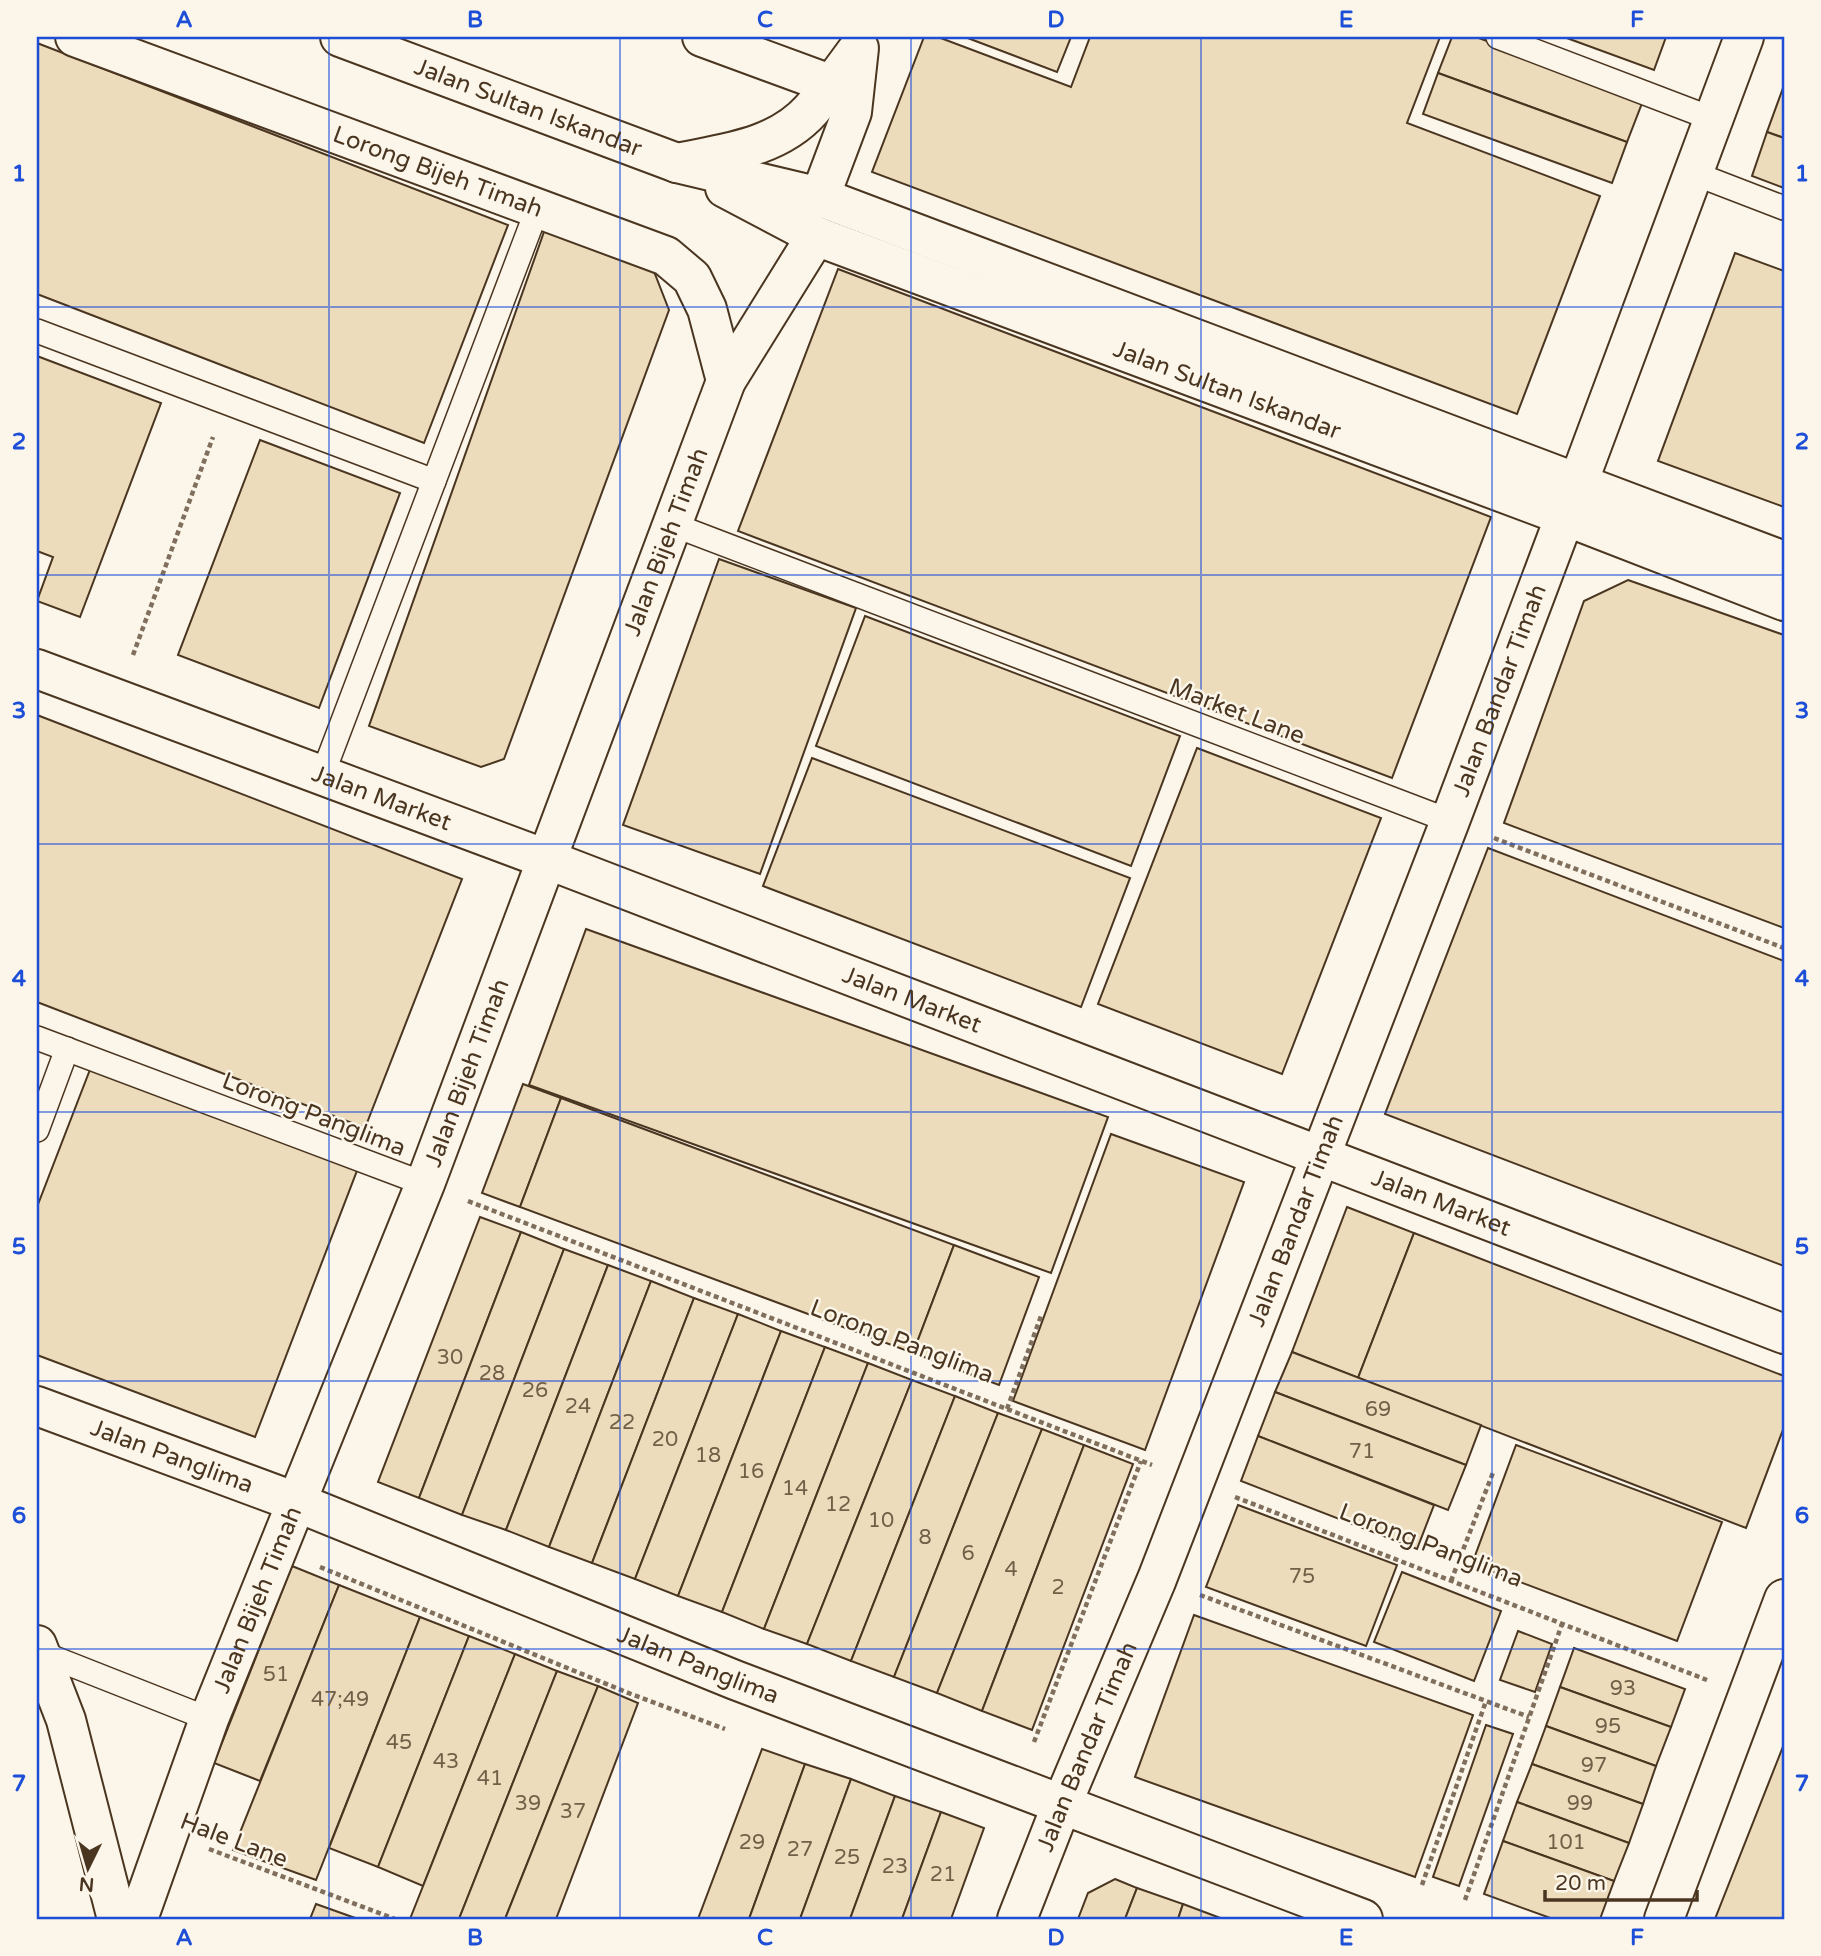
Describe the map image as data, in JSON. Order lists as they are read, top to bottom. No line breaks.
{"streets":{"main road":["Jalan Sultan Iskandar","Lorong Bijeh Timah","Jalan Bijeh Timah","Jalan Bandar Timah","Jalan Market","Jalan Panglima"],"lane":["Market Lane","Lorong Panglima"],"path":["Hale Lane"]},"crossings":[["Jalan Sultan Iskandar","Jalan Bijeh Timah"],["Jalan Sultan Iskandar","Jalan Bandar Timah"],["Lorong Bijeh Timah","Jalan Bijeh Timah"],["Jalan Bijeh Timah","Market Lane"],["Jalan Bijeh Timah","Jalan Market"],["Jalan Bijeh Timah","Lorong Panglima"],["Jalan Bijeh Timah","Jalan Panglima"],["Jalan Bijeh Timah","Hale Lane"],["Jalan Bandar Timah","Market Lane"],["Jalan Bandar Timah","Jalan Market"],["Jalan Bandar Timah","Lorong Panglima"],["Jalan Bandar Timah","Jalan Panglima"]],"house_numbers":["30","28","26","24","69","22","20","71","18","16","14","12","10","8","6","4","75","2","51","93","47;49","95","45","43","97","41","39","99","37","29","101","27","25","23","21"],"scale_bar":"20 m","north":"bottom","grid":{"columns":["A","B","C","D","E","F"],"rows":["1","2","3","4","5","6","7"]}}
